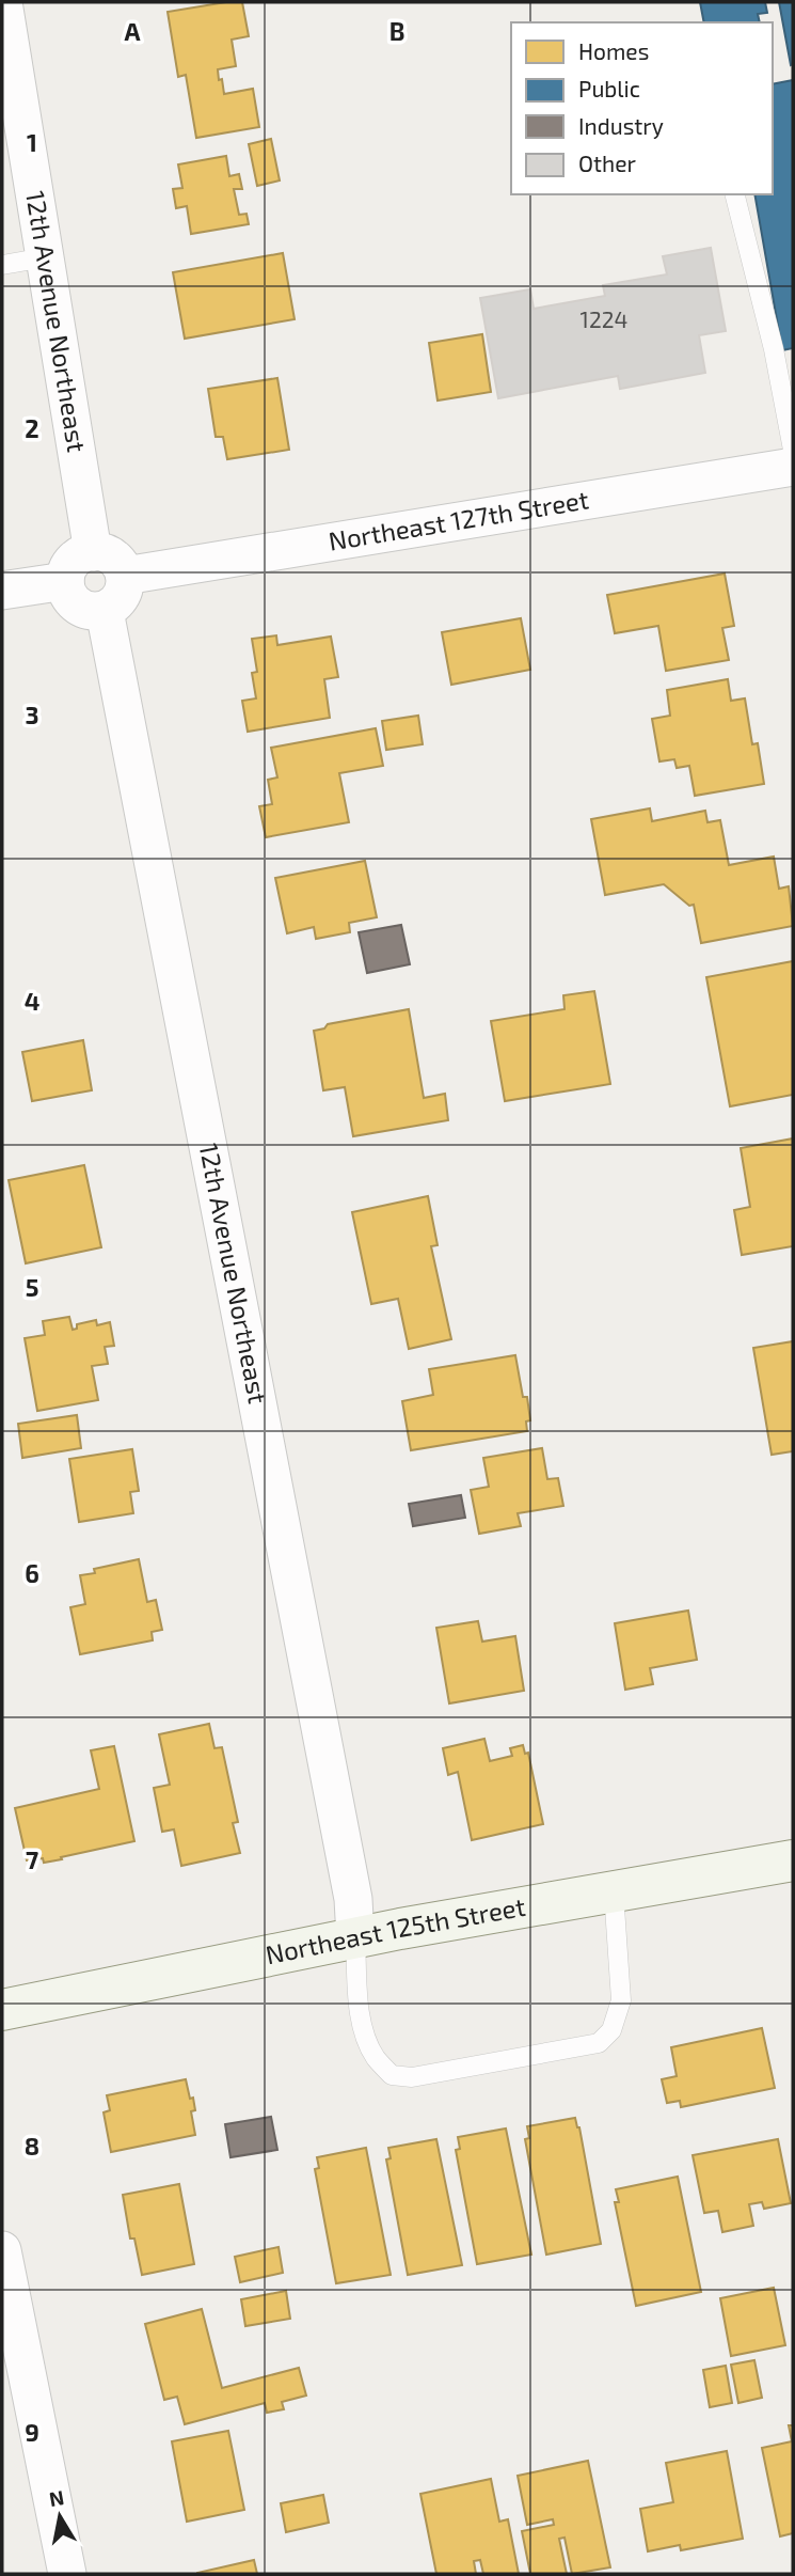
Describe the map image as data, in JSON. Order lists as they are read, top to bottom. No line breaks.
{"streets":{"main road":["Northeast 125th Street"],"street":["12th Avenue Northeast","Northeast 127th Street"]},"crossings":[["12th Avenue Northeast","Northeast 127th Street"],["12th Avenue Northeast","Northeast 125th Street"]],"house_numbers":["1224"],"legend":["Homes","Public","Industry","Other"],"north":"top","grid":{"columns":["A","B"],"rows":["1","2","3","4","5","6","7","8","9"]}}
